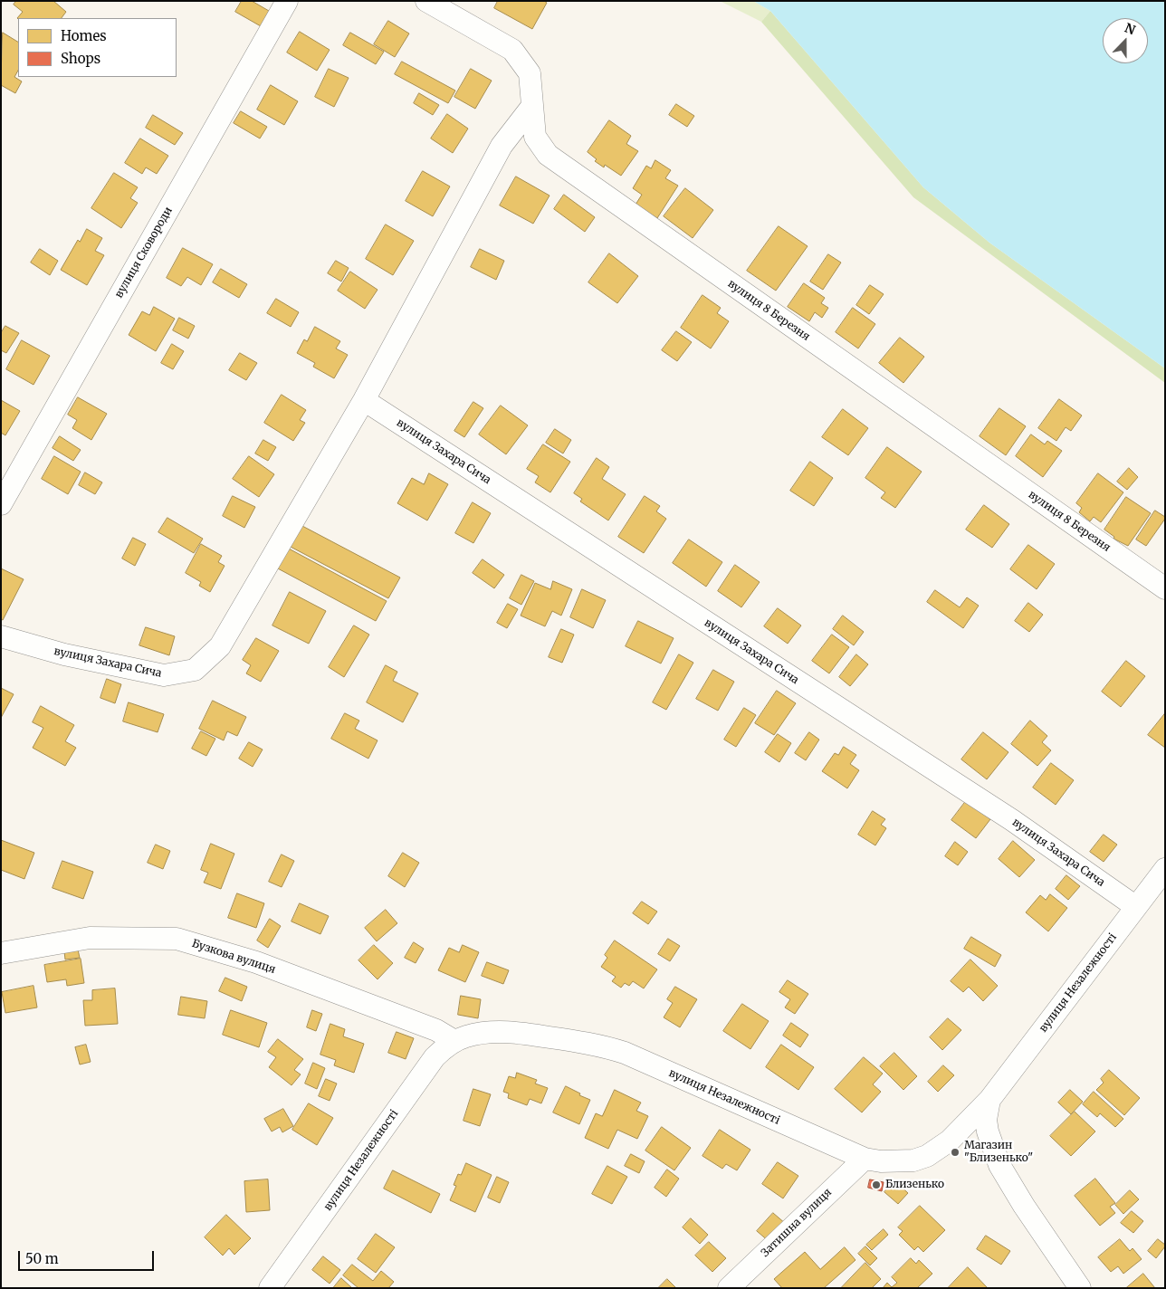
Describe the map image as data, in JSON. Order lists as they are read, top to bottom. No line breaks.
{"streets":{"street":["вулиця Сковороди","вулиця 8 Березня","вулиця Захара Сича","Бузкова вулиця","вулиця Незалежності","Затишна вулиця"]},"crossings":[["вулиця 8 Березня","вулиця Захара Сича"],["вулиця Захара Сича","вулиця Незалежності"],["Бузкова вулиця","вулиця Незалежності"],["вулиця Незалежності","Затишна вулиця"]],"places":["Магазин \"Близенько\"","Близенько"],"legend":["Homes","Shops"],"scale_bar":"50 m","north":"top"}
